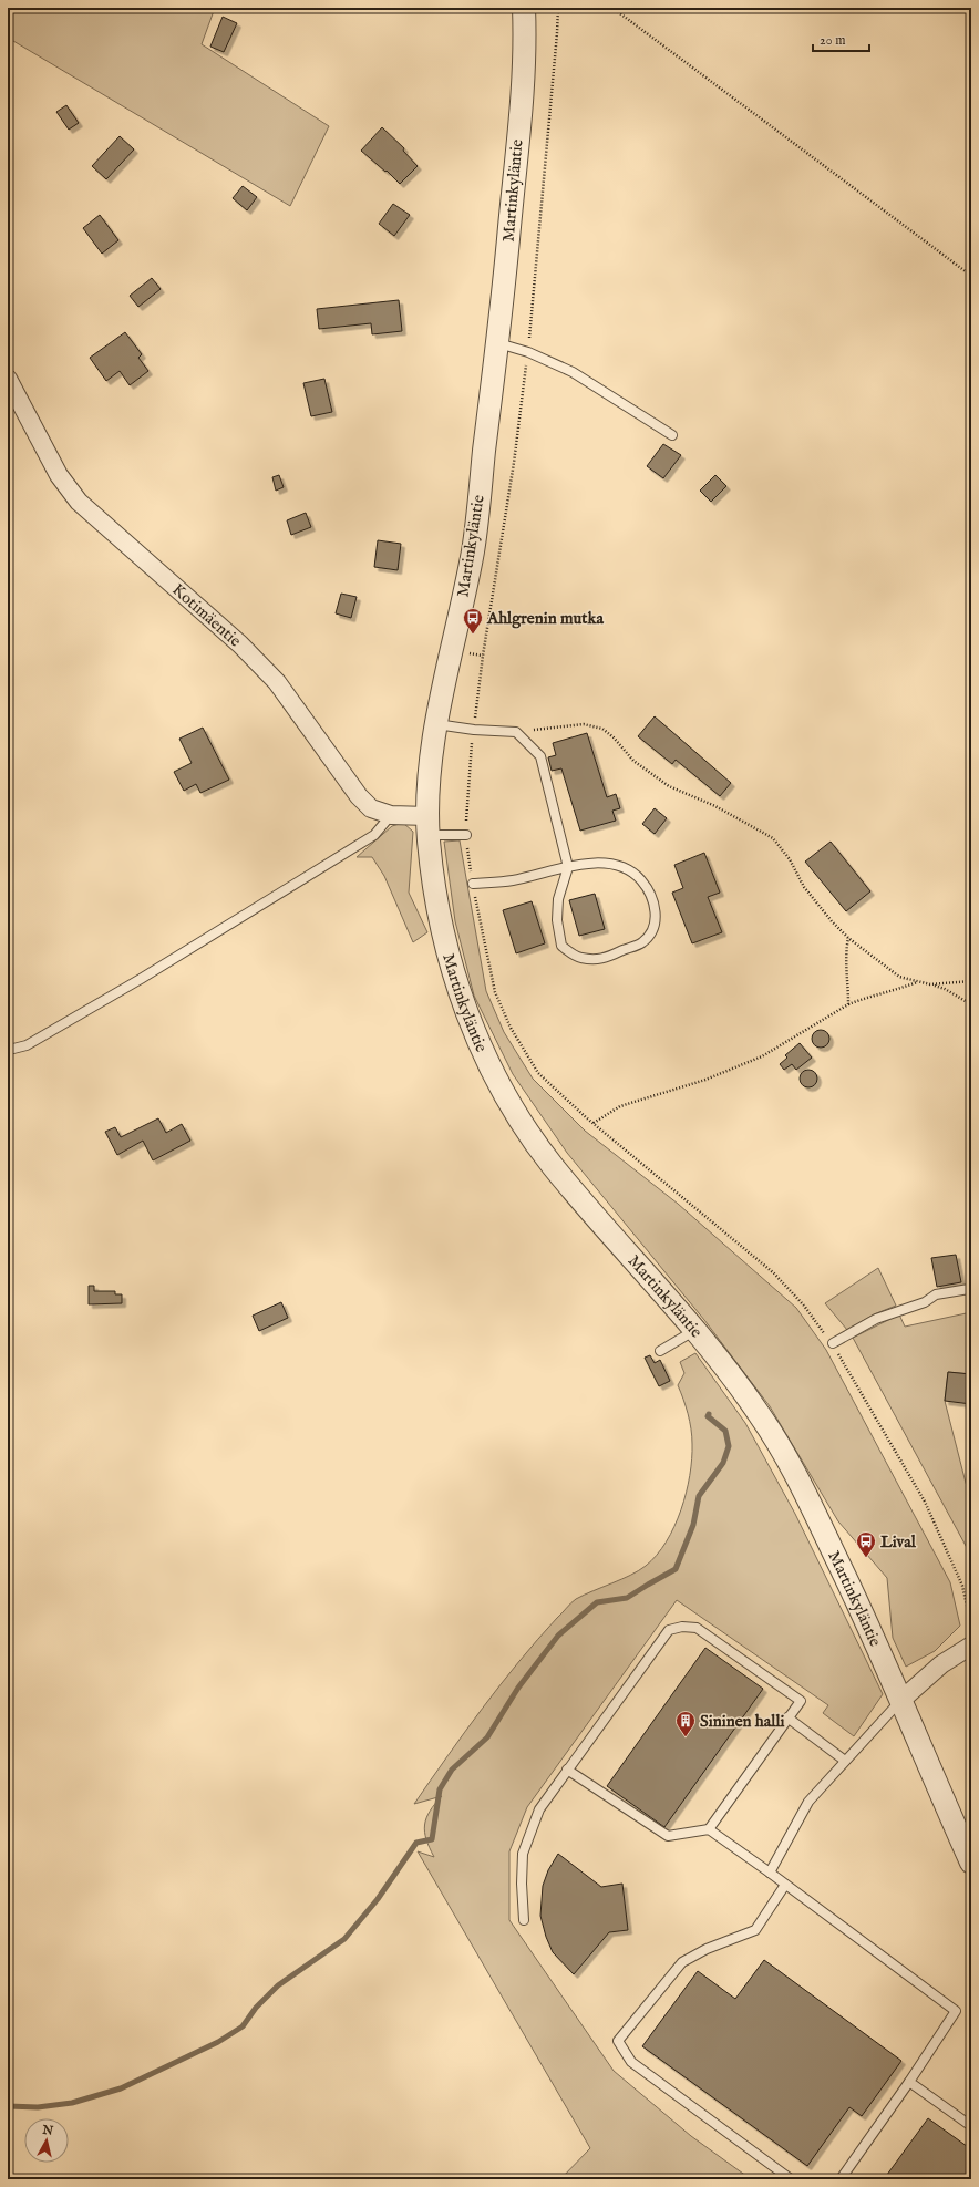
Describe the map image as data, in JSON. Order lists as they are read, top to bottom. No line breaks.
{"streets":{"street":["Martinkyläntie","Kotimäentie"]},"crossings":[["Martinkyläntie","Kotimäentie"]],"places":{"bus stop":["Ahlgrenin mutka","Lival"],"building":["Sininen halli"]},"scale_bar":"20 m","north":"top"}
